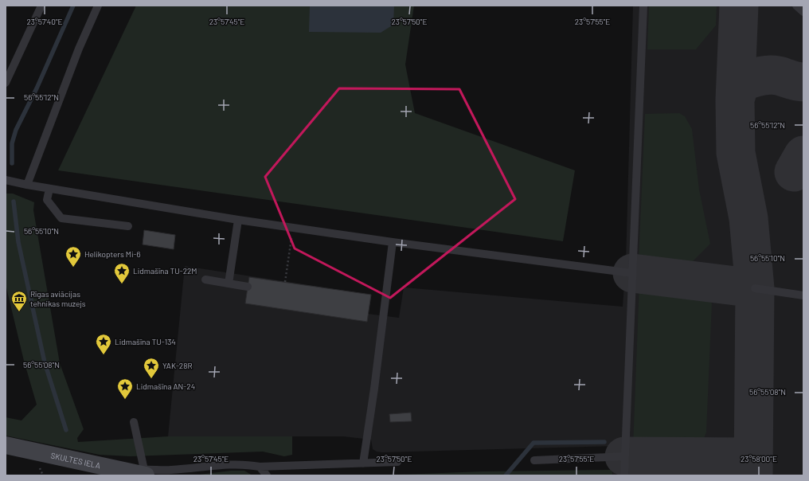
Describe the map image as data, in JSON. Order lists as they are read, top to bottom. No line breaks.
{"streets":{"main road":["SKULTES IELA"]},"places":{"place":["Helikopters Mi-6","Lidmašīna TU-22M","Lidmašīna TU-134","YAK-28R","Lidmašīna AN-24"],"museum":["Rīgas aviācijas tehnikas muzejs"]},"coordinates":["23°57'40\"E","23°57'45\"E","23°57'50\"E","23°57'55\"E","56°55'12\"N","56°55'10\"N","56°55'08\"N","23°58'00\"E"]}
